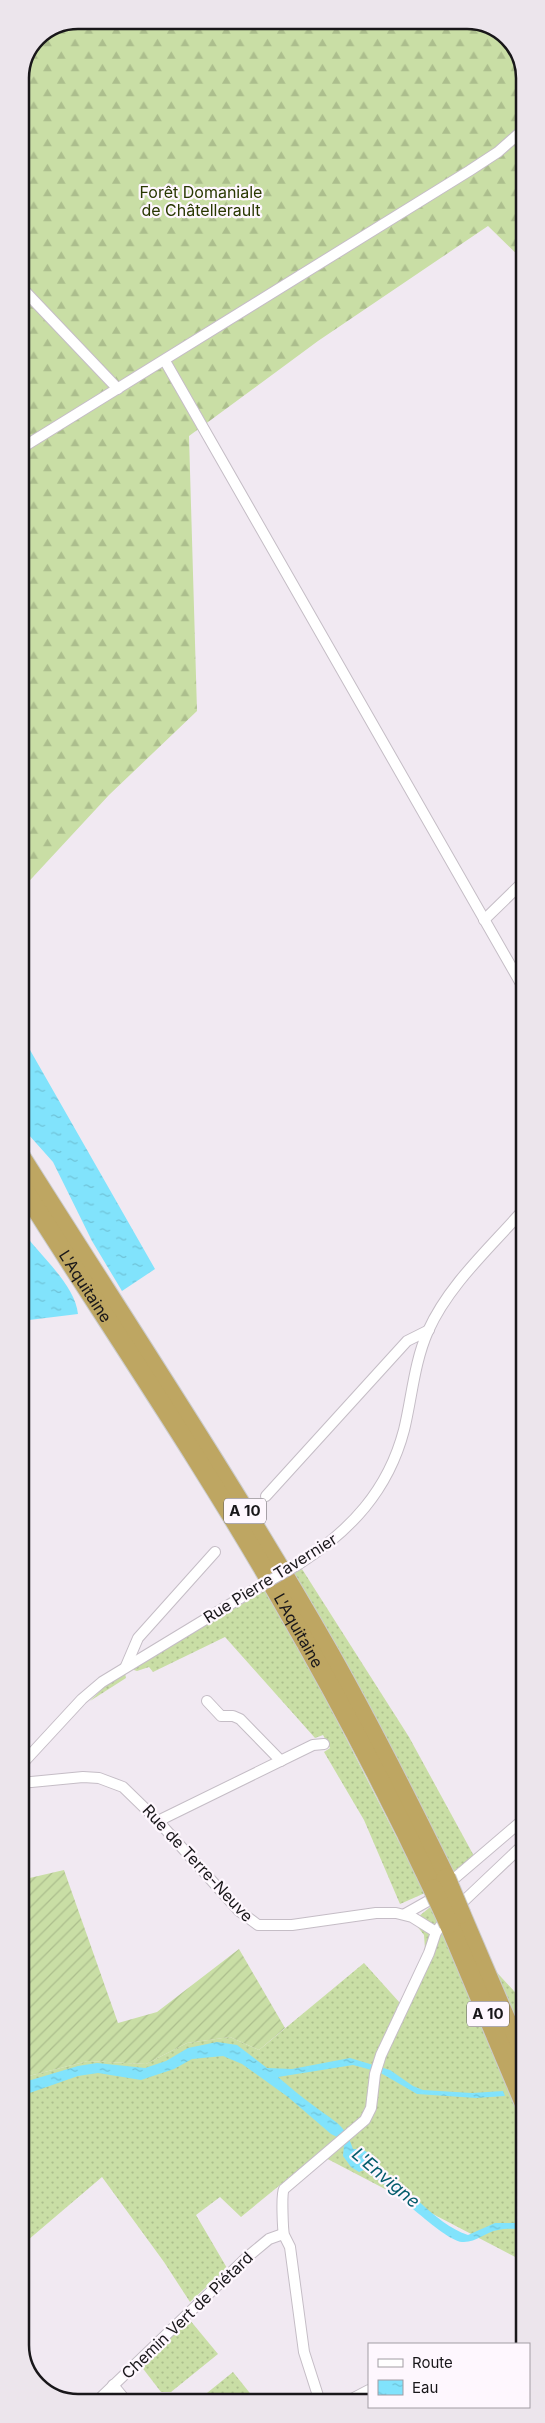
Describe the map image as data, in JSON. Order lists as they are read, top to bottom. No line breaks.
{"streets":{"highway":["L'Aquitaine","A 10"],"street":["Rue Pierre Tavernier","Rue de Terre-Neuve","Chemin Vert de Piétard"]},"crossings":[["L'Aquitaine","Rue de Terre-Neuve"]],"water":["L'Envigne"],"parks":["Forêt Domaniale de Châtellerault"],"legend":["Route","Eau"]}
